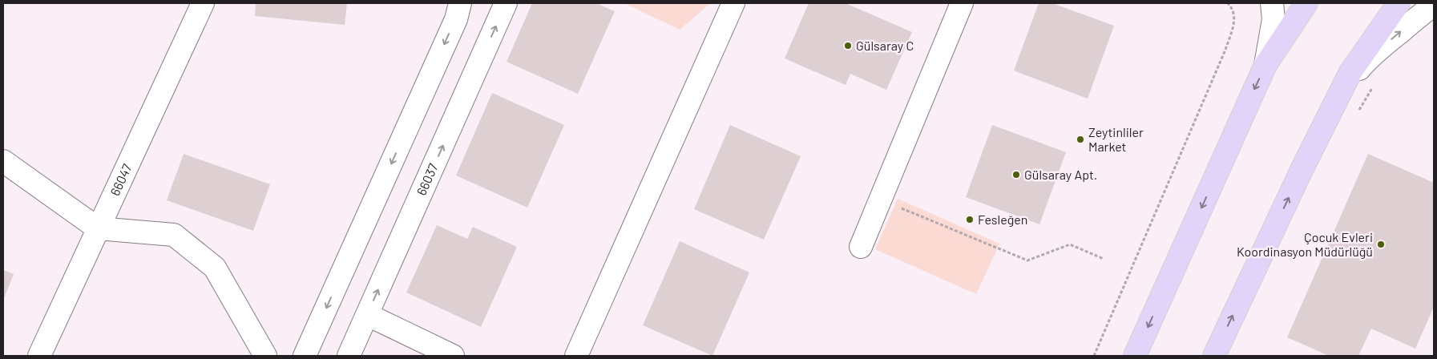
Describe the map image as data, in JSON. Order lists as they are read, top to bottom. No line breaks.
{"streets":{"street":["66047","66037"]},"places":["Gülsaray C","Zeytinliler Market","Gülsaray Apt.","Fesleğen","Çocuk Evleri Koordinasyon Müdürlüğü"]}
